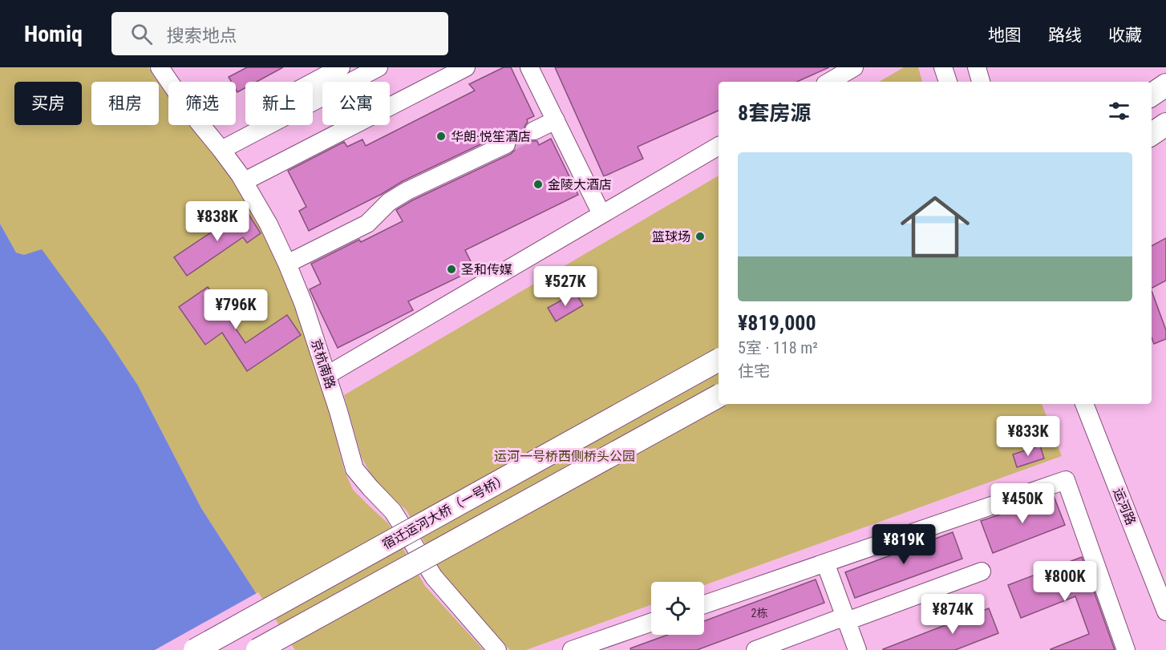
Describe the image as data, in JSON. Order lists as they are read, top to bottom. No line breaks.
{"streets":{"main road":["宿迁运河大桥（一号桥）"],"street":["京杭南路","运河路"]},"parks":["运河一号桥西侧桥头公园"],"places":["华朗·悦笙酒店","金陵大酒店","篮球场","圣和传媒"],"house_numbers":["2栋"],"page":{"header":"Homiq","search":"搜索地点","nav":["地图","路线","收藏"],"chip":["买房","租房","筛选","新上","公寓"],"heading":"8套房源","list":[{"name":"¥819,000","note":"5室 · 118 m² · 住宅"}],"price":["¥838K","¥527K","¥796K","¥833K","¥450K","¥819K","¥800K","¥874K"]}}
